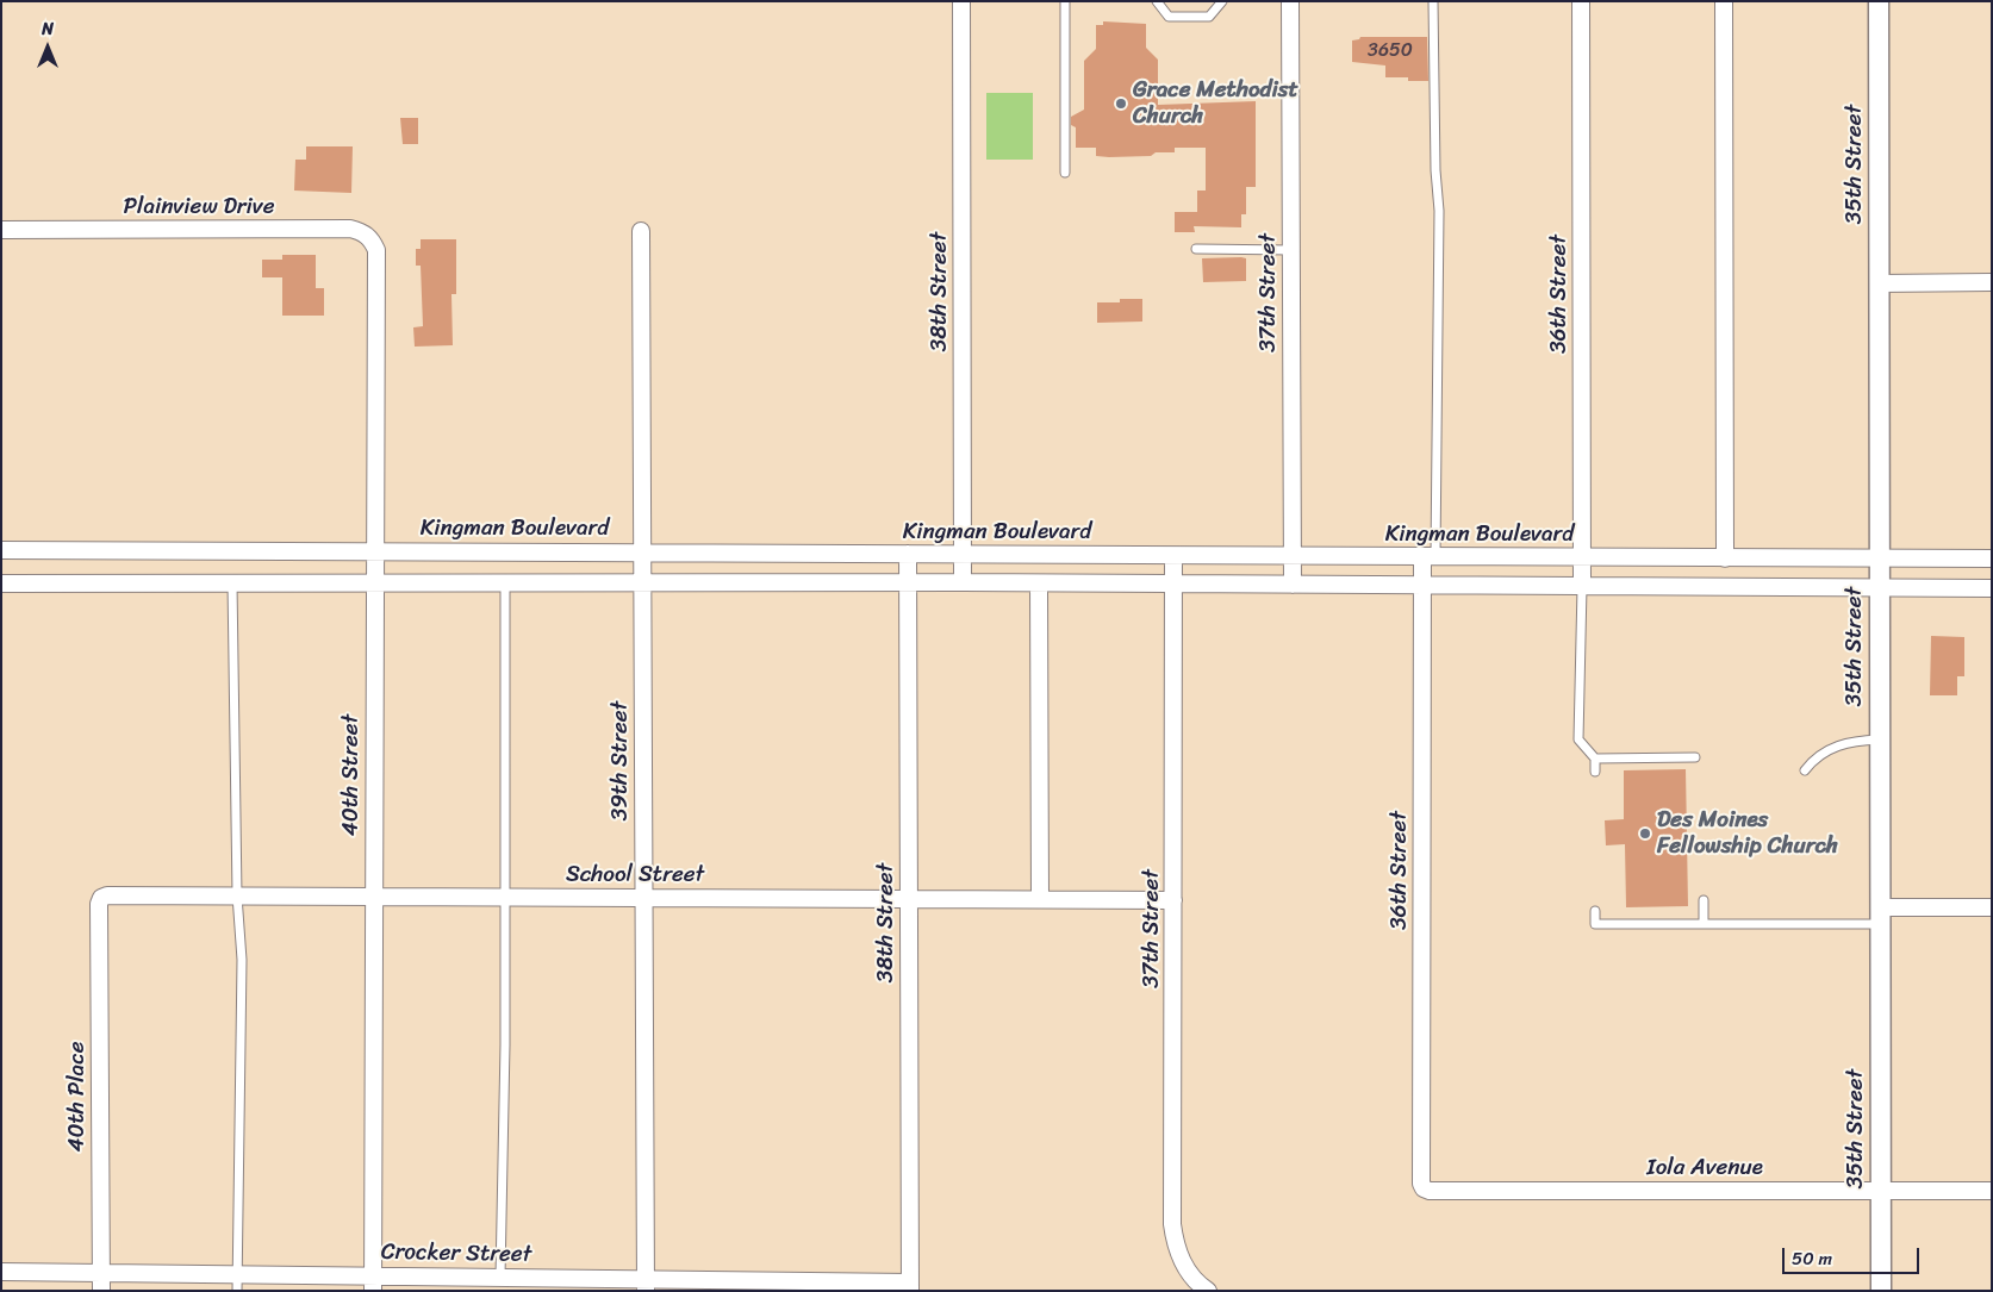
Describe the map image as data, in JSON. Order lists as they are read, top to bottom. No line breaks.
{"streets":{"street":["35th Street","Plainview Drive","38th Street","37th Street","36th Street","Kingman Boulevard","39th Street","40th Street","School Street","40th Place","Iola Avenue","Crocker Street"]},"crossings":[["35th Street","Kingman Boulevard"],["35th Street","Iola Avenue"],["Plainview Drive","40th Street"],["38th Street","Kingman Boulevard"],["38th Street","School Street"],["38th Street","Crocker Street"],["37th Street","Kingman Boulevard"],["37th Street","School Street"],["36th Street","Kingman Boulevard"],["36th Street","Iola Avenue"],["Kingman Boulevard","39th Street"],["Kingman Boulevard","40th Street"],["39th Street","School Street"],["39th Street","Crocker Street"],["40th Street","School Street"],["40th Street","Crocker Street"],["School Street","40th Place"],["40th Place","Crocker Street"]],"places":["Grace Methodist Church","Des Moines Fellowship Church"],"house_numbers":["3650"],"scale_bar":"50 m","north":"top"}
